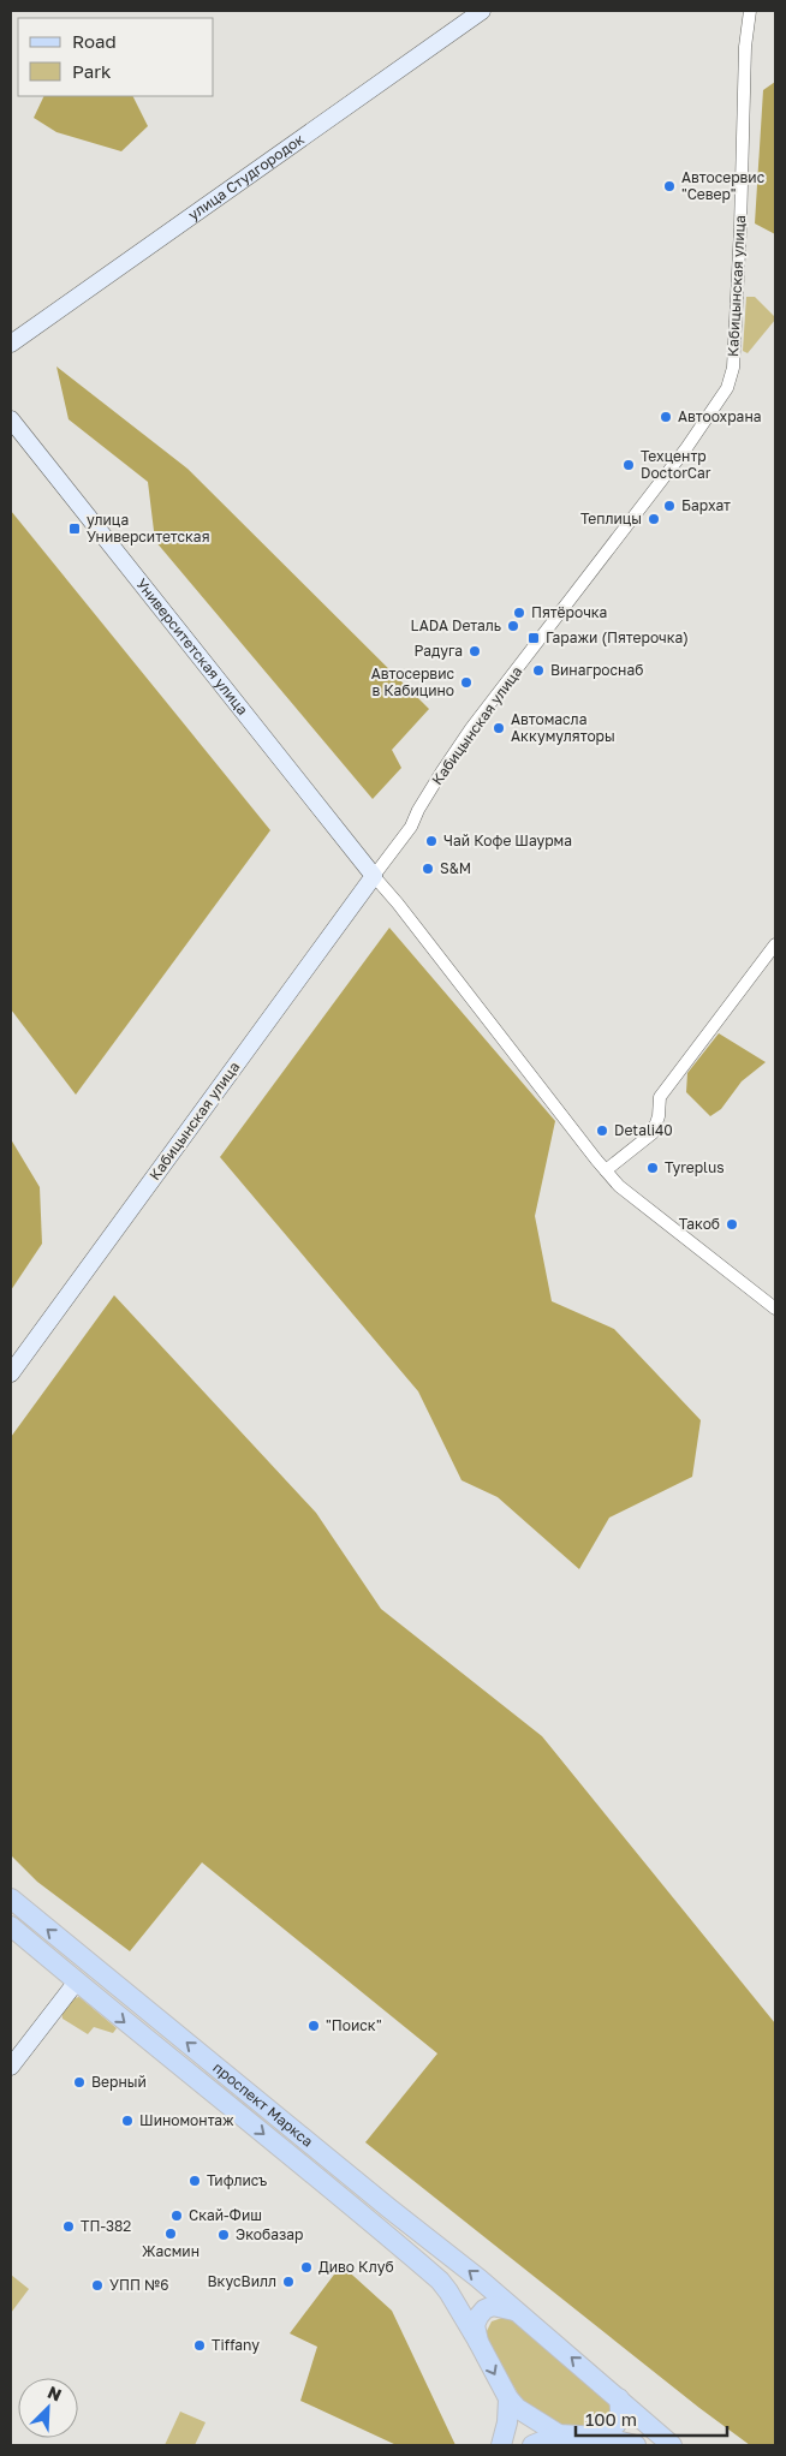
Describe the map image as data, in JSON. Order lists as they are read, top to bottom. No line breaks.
{"streets":{"main road":["проспект Маркса"],"street":["улица Студгородок","Кабицынская улица","Университетская улица"]},"crossings":[["Кабицынская улица","Университетская улица"]],"places":{"other":["Автосервис \"Север\"","Автоохрана","Техцентр DoctorCar","Бархат","Теплицы","Пятёрочка","LADA Dеталь","Радуга","Винагроснаб","Автосервис в Кабицино","Автомасла Аккумуляторы","Чай Кофе Шаурма","S&M","Detali40","Tyreplus","Такоб","\"Поиск\"","Верный","Шиномонтаж","Тифлисъ","Скай-Фиш","ТП-382","Жасмин","Экобазар","Диво Клуб","ВкусВилл","УПП №6","Tiffany"],"transit":["улица Университетская","Гаражи (Пятерочка)"]},"legend":["Road","Park"],"scale_bar":"100 m","north":"top right"}
